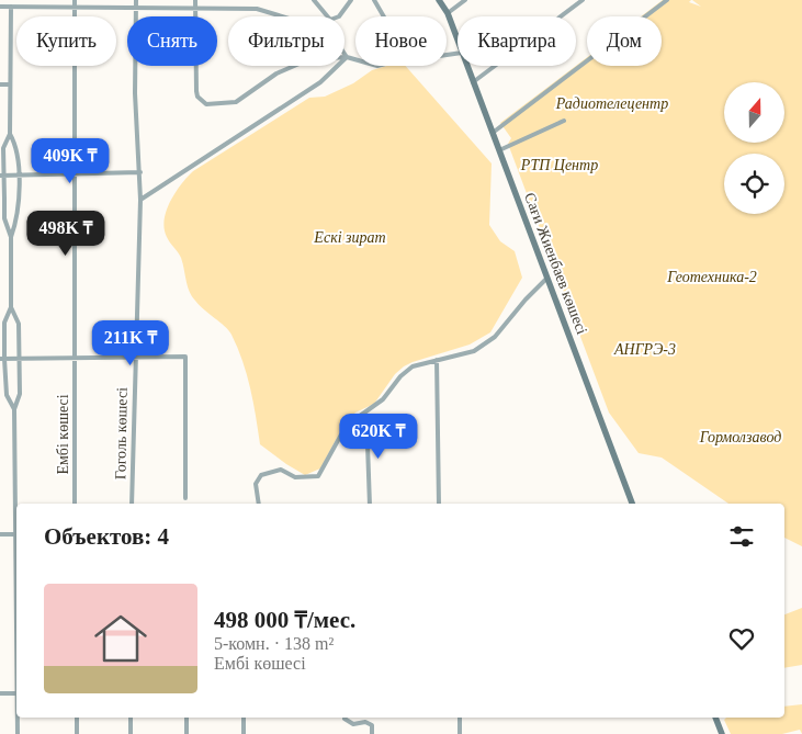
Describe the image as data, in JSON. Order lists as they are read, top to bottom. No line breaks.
{"streets":{"main road":["Сағи Жиенбаев көшесі"],"street":["Гоголь көшесі","Ембі көшесі"]},"parks":["Радиотелецентр","РТП Центр","Ескі зират","Геотехника-2","АНГРЭ-3","Гормолзавод"],"north":"top","page":{"chip":["Купить","Снять","Фильтры","Новое","Квартира","Дом"],"price":["409K ₸","498K ₸","211K ₸","620K ₸"],"heading":"Объектов: 4","list":[{"name":"498 000 ₸/мес.","note":"5-комн. · 138 m² · Ембі көшесі"}]}}
